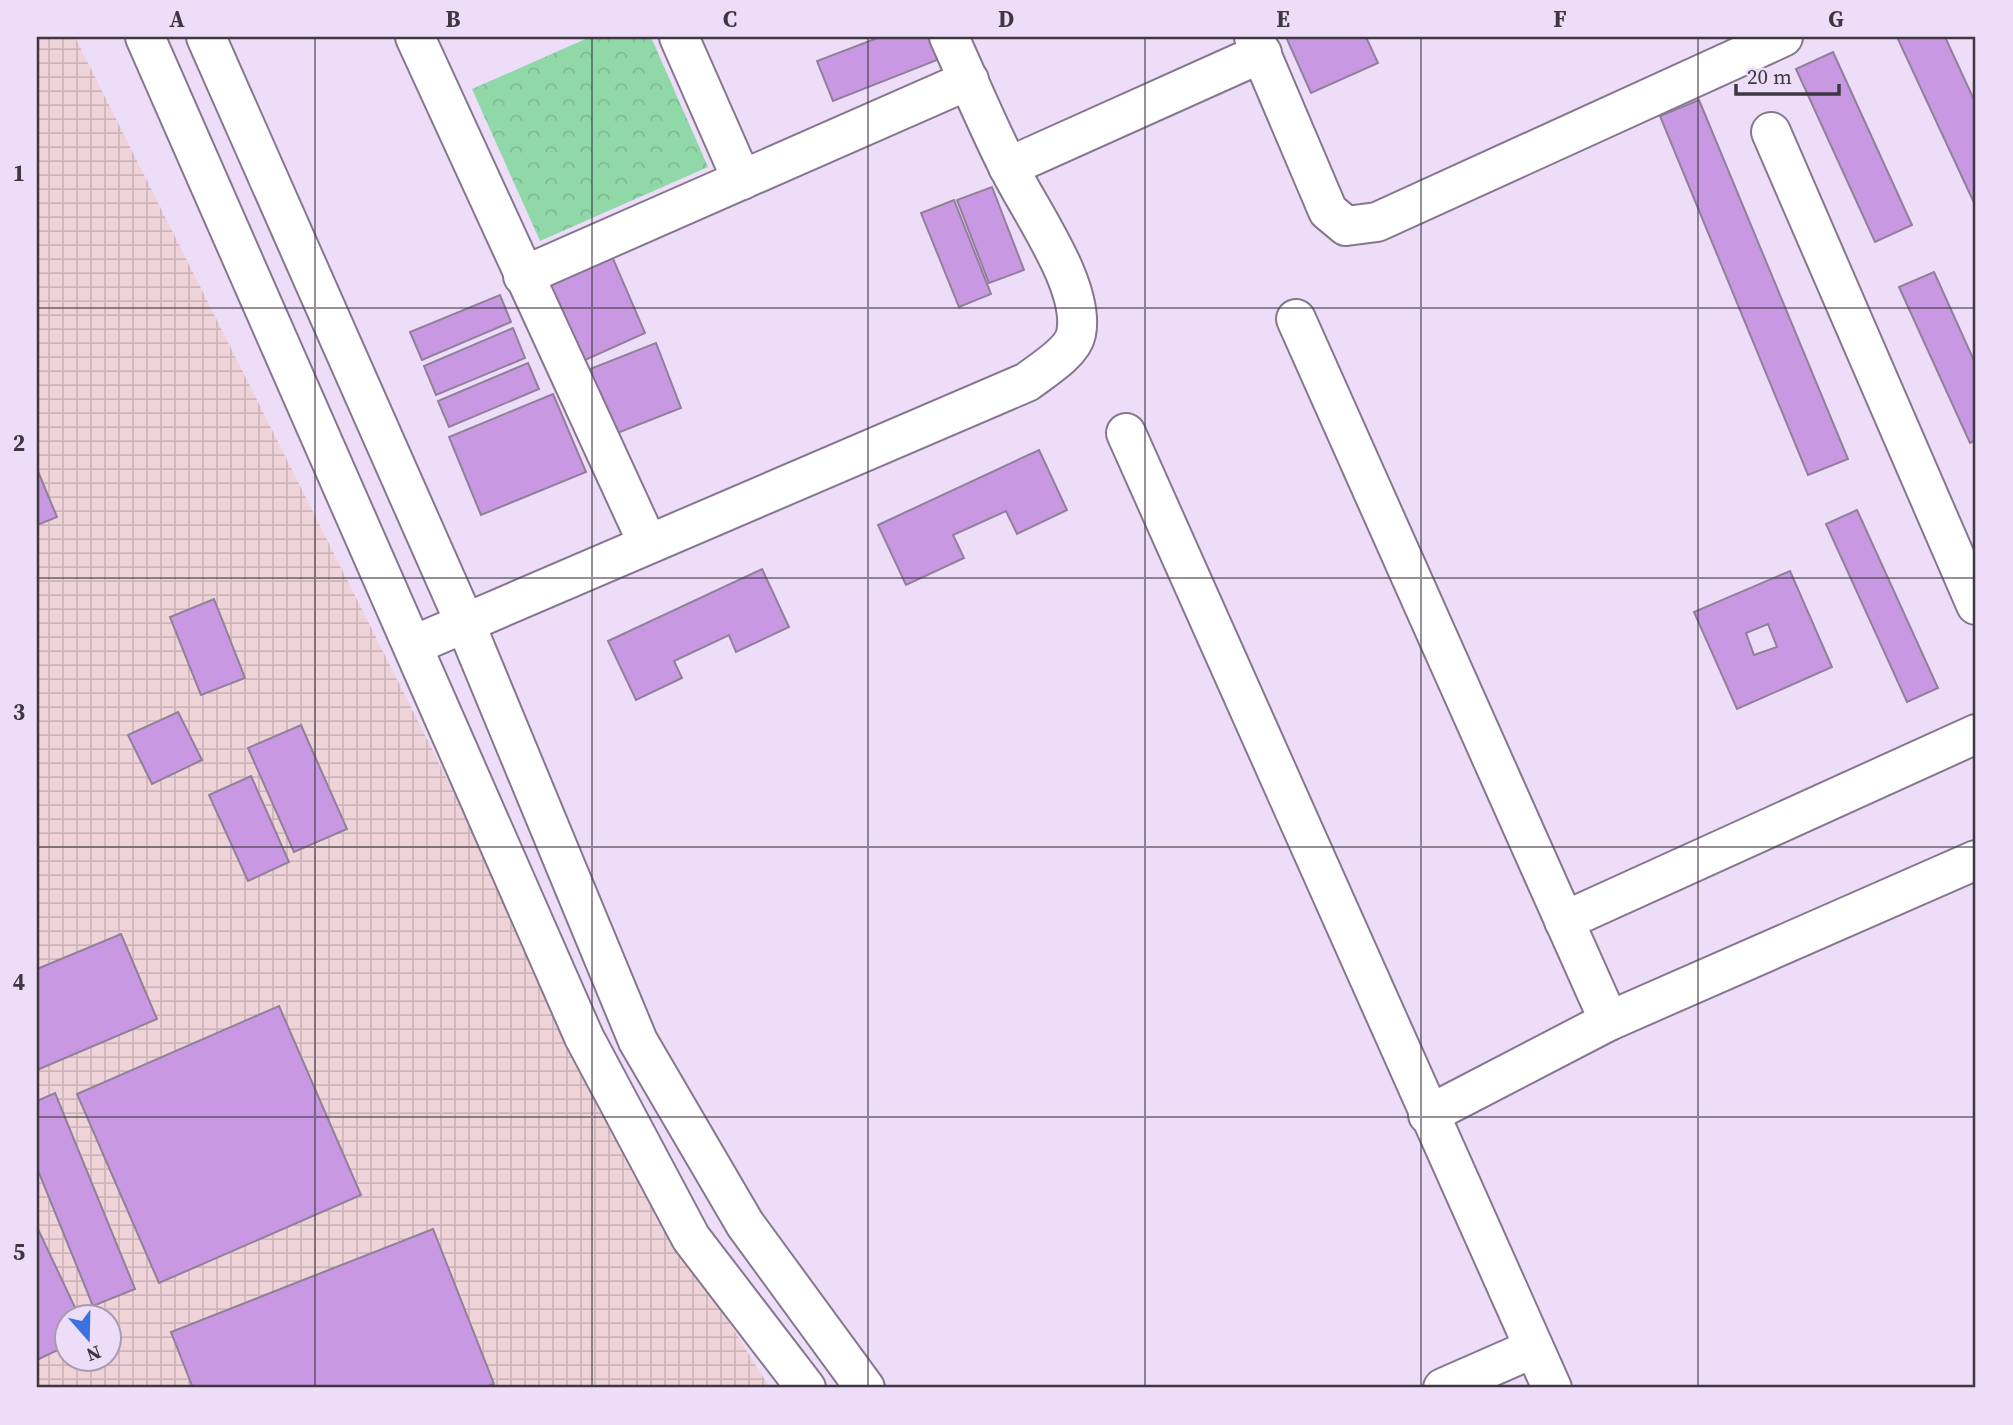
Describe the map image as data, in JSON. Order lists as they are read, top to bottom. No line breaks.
{"scale_bar":"20 m","north":"bottom","grid":{"columns":["A","B","C","D","E","F","G"],"rows":["1","2","3","4","5"]}}
